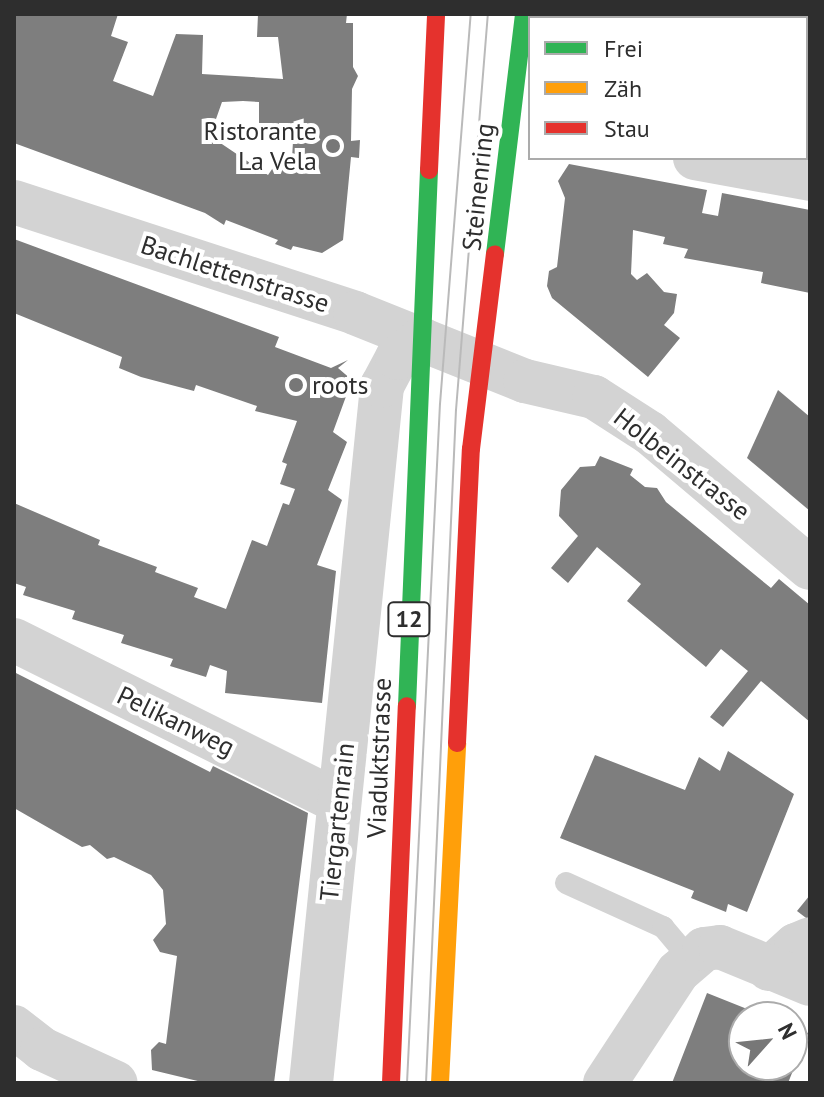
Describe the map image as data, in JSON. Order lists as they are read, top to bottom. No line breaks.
{"streets":{"main road":["Steinenring","12","Viaduktstrasse"],"street":["Bachlettenstrasse","Holbeinstrasse","Pelikanweg","Tiergartenrain"]},"crossings":[["Steinenring","Bachlettenstrasse"],["Steinenring","Holbeinstrasse"],["Steinenring","12"],["Steinenring","Viaduktstrasse"],["Steinenring","Tiergartenrain"],["Bachlettenstrasse","Holbeinstrasse"],["Bachlettenstrasse","12"],["Bachlettenstrasse","Viaduktstrasse"],["Bachlettenstrasse","Tiergartenrain"],["Holbeinstrasse","12"],["Holbeinstrasse","Viaduktstrasse"],["Holbeinstrasse","Tiergartenrain"],["12","Viaduktstrasse"],["12","Tiergartenrain"],["Pelikanweg","Tiergartenrain"],["Viaduktstrasse","Tiergartenrain"]],"places":["Ristorante La Vela","roots"],"legend":["Frei","Zäh","Stau"],"north":"top right"}
